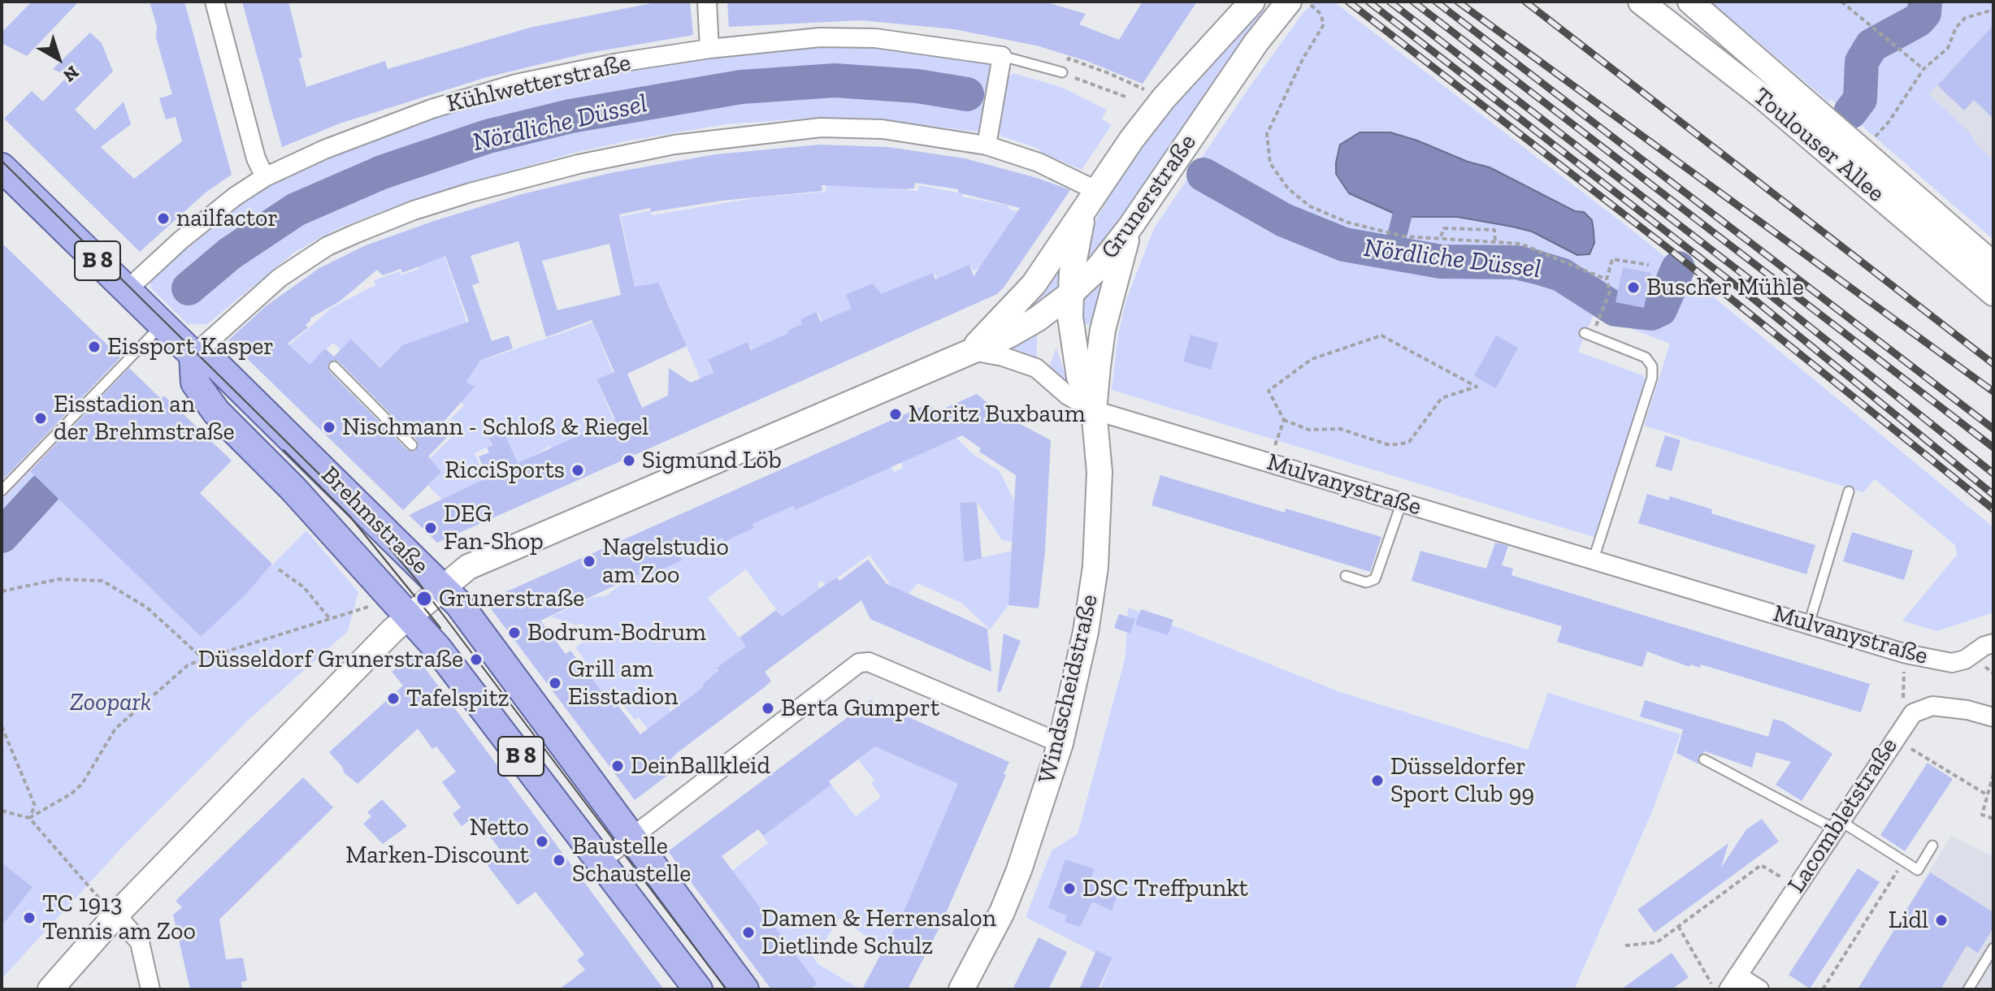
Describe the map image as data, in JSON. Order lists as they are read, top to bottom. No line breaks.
{"streets":{"main road":["Toulouser Allee","Grunerstraße","B 8","Brehmstraße","Windscheidstraße"],"street":["Kühlwetterstraße","Mulvanystraße","Lacombletstraße"]},"crossings":[["Kühlwetterstraße","Brehmstraße"],["Grunerstraße","Brehmstraße"],["Grunerstraße","Windscheidstraße"],["Mulvanystraße","Windscheidstraße"]],"water":["Nördliche Düssel"],"parks":["Zoopark"],"places":["nailfactor","Buscher Mühle","Eissport Kasper","Moritz Buxbaum","Eisstadion an der Brehmstraße","Nischmann - Schloß & Riegel","Sigmund Löb","RicciSports","DEG Fan-Shop","Nagelstudio am Zoo","Grunerstraße","Bodrum-Bodrum","Düsseldorf Grunerstraße","Grill am Eisstadion","Tafelspitz","Berta Gumpert","DeinBallkleid","Düsseldorfer Sport Club 99","Netto Marken-Discount","Baustelle Schaustelle","DSC Treffpunkt","TC 1913 Tennis am Zoo","Lidl","Damen & Herrensalon Dietlinde Schulz"],"north":"bottom right"}
